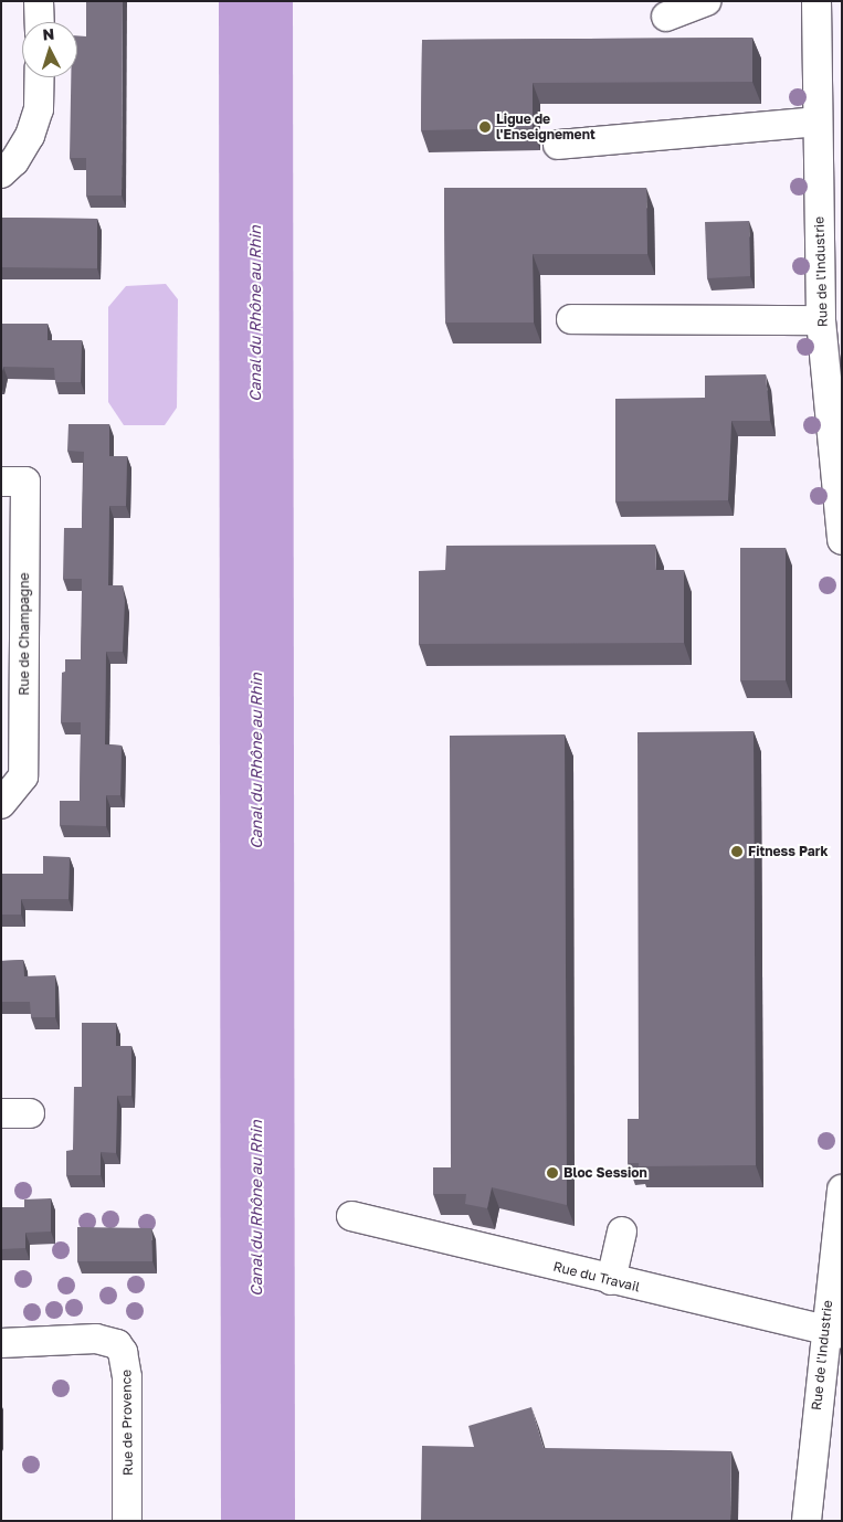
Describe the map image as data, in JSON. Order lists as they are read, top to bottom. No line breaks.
{"streets":{"street":["Rue de l'Industrie","Rue de Champagne","Rue du Travail","Rue de Provence"]},"crossings":[["Rue de l'Industrie","Rue du Travail"]],"water":["Canal du Rhône au Rhin"],"places":["Ligue de l'Enseignement","Fitness Park","Bloc Session"],"north":"top"}
